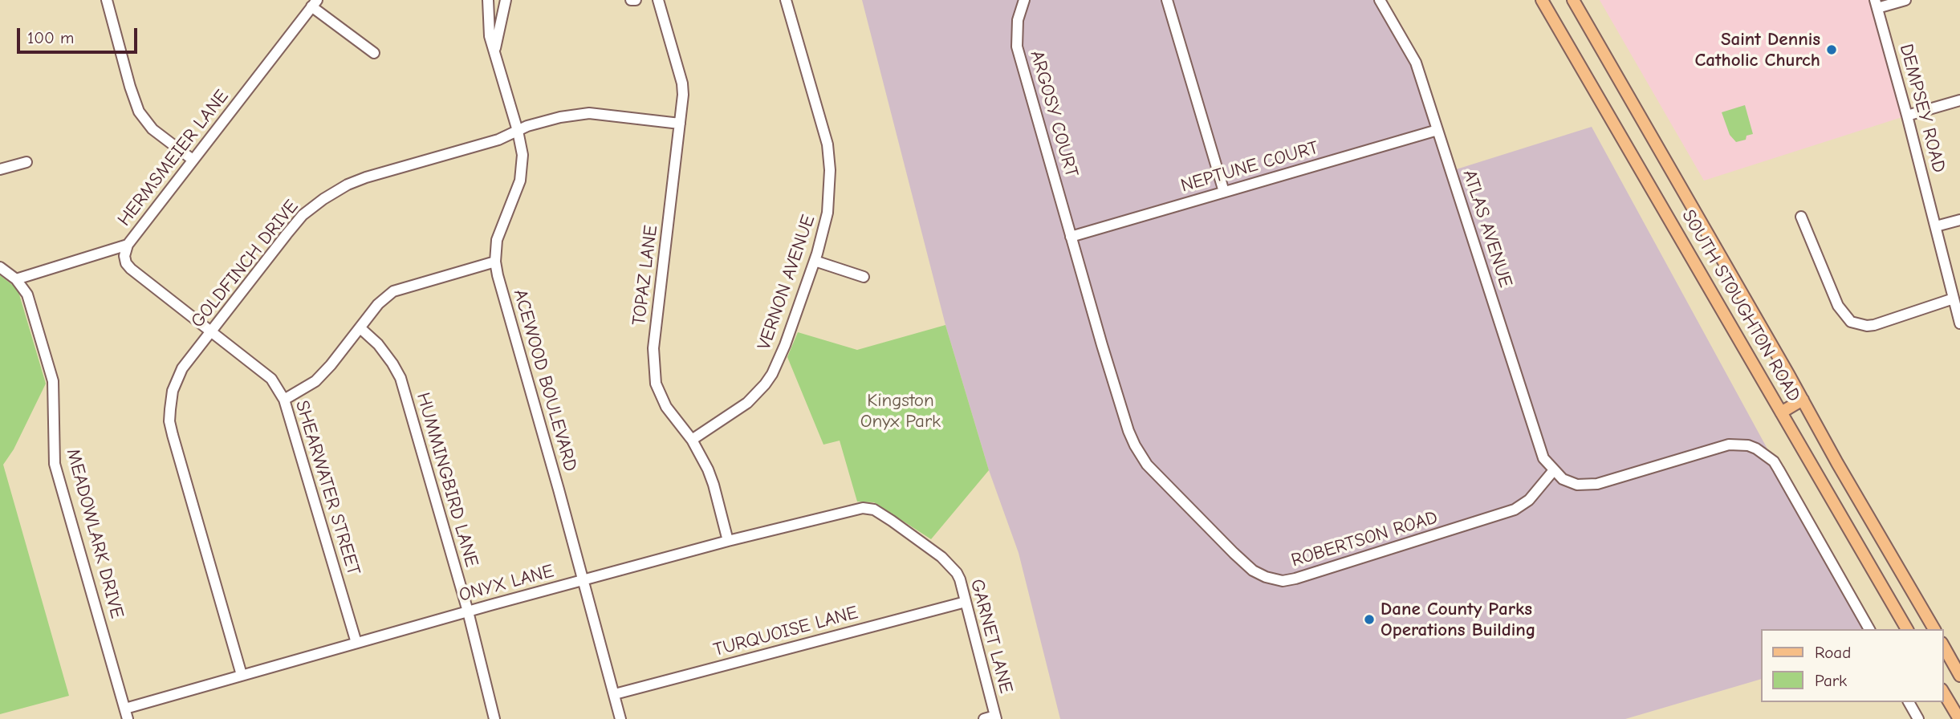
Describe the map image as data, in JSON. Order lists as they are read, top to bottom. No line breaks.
{"streets":{"main road":["SOUTH STOUGHTON ROAD"],"street":["DEMPSEY ROAD","ARGOSY COURT","HERMSMEIER LANE","NEPTUNE COURT","ATLAS AVENUE","GOLDFINCH DRIVE","TOPAZ LANE","VERNON AVENUE","ACEWOOD BOULEVARD","HUMMINGBIRD LANE","SHEARWATER STREET","MEADOWLARK DRIVE","ROBERTSON ROAD","ONYX LANE","TURQUOISE LANE","GARNET LANE"]},"crossings":[["ARGOSY COURT","NEPTUNE COURT"],["ARGOSY COURT","ROBERTSON ROAD"],["HERMSMEIER LANE","SHEARWATER STREET"],["HERMSMEIER LANE","MEADOWLARK DRIVE"],["NEPTUNE COURT","ATLAS AVENUE"],["NEPTUNE COURT","ROBERTSON ROAD"],["ATLAS AVENUE","ROBERTSON ROAD"],["GOLDFINCH DRIVE","TOPAZ LANE"],["GOLDFINCH DRIVE","ACEWOOD BOULEVARD"],["GOLDFINCH DRIVE","SHEARWATER STREET"],["GOLDFINCH DRIVE","ONYX LANE"],["TOPAZ LANE","VERNON AVENUE"],["TOPAZ LANE","ONYX LANE"],["ACEWOOD BOULEVARD","ONYX LANE"],["ACEWOOD BOULEVARD","TURQUOISE LANE"],["HUMMINGBIRD LANE","ONYX LANE"],["SHEARWATER STREET","ONYX LANE"],["MEADOWLARK DRIVE","ONYX LANE"],["ONYX LANE","GARNET LANE"],["TURQUOISE LANE","GARNET LANE"]],"parks":["Kingston Onyx Park"],"places":["Saint Dennis Catholic Church","Dane County Parks Operations Building"],"legend":["Road","Park"],"scale_bar":"100 m"}
